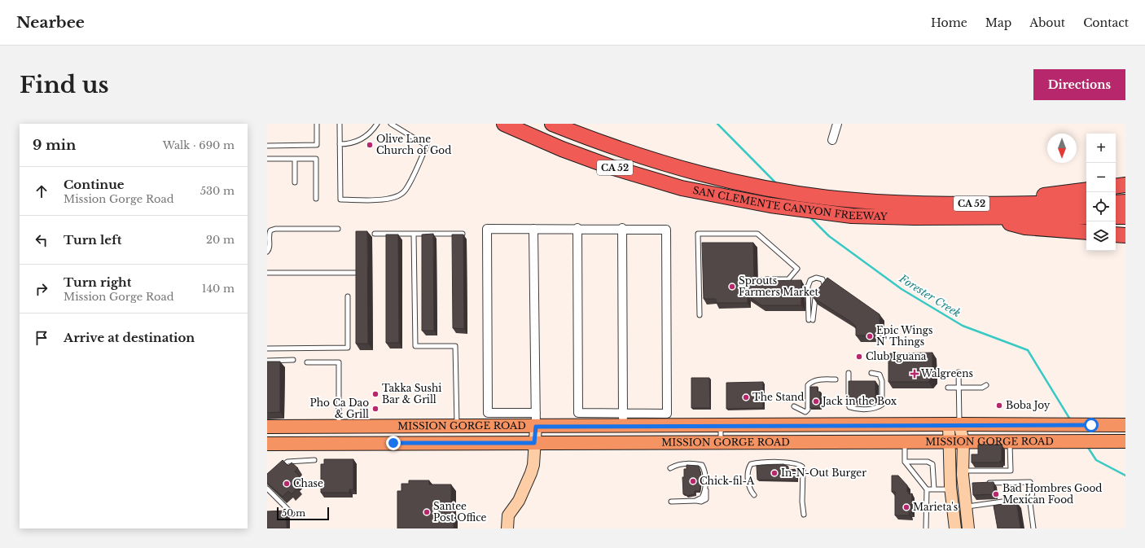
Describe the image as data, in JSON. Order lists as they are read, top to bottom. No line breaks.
{"streets":{"highway":["CA 52","SAN CLEMENTE CANYON FREEWAY"],"main road":["MISSION GORGE ROAD"]},"water":["Forester Creek"],"places":{"other":["Olive Lane Church of God","Sprouts Farmers Market","Epic Wings N' Things","Club Iguana","Takka Sushi Bar & Grill","The Stand","Jack in the Box","Boba Joy","Pho Ca Dao & Grill","In-N-Out Burger","Chick-fil-A","Chase","Bad Hombres Good Mexican Food","Marieta's","Santee Post Office"],"health":["Walgreens"]},"scale_bar":"50 m","north":"bottom","page":{"header":"Nearbee","nav":["Home","Map","About","Contact"],"buttons":"Directions","title":"Find us","heading":["9 min","Walk · 690 m"],"map_buttons":["+","−"],"list":[["Continue","Mission Gorge Road","530 m"],["Turn left","20 m"],["Turn right","Mission Gorge Road","140 m"],"Arrive at destination"],"scale":"50 m"}}
